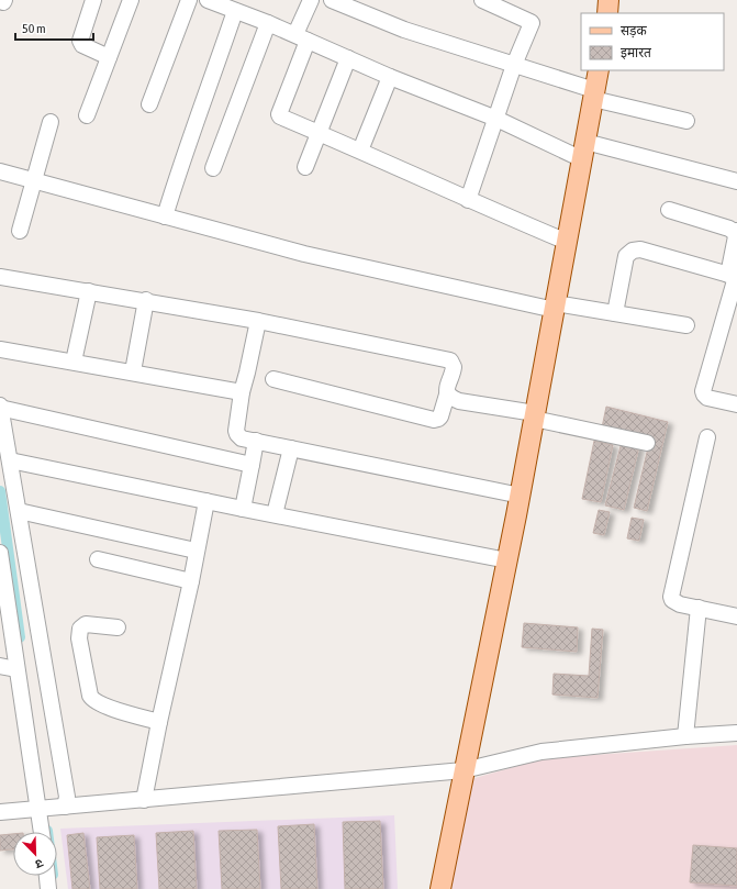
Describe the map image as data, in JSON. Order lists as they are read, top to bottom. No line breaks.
{"legend":["सड़क","इमारत"],"scale_bar":"50 m","north":"bottom right"}
